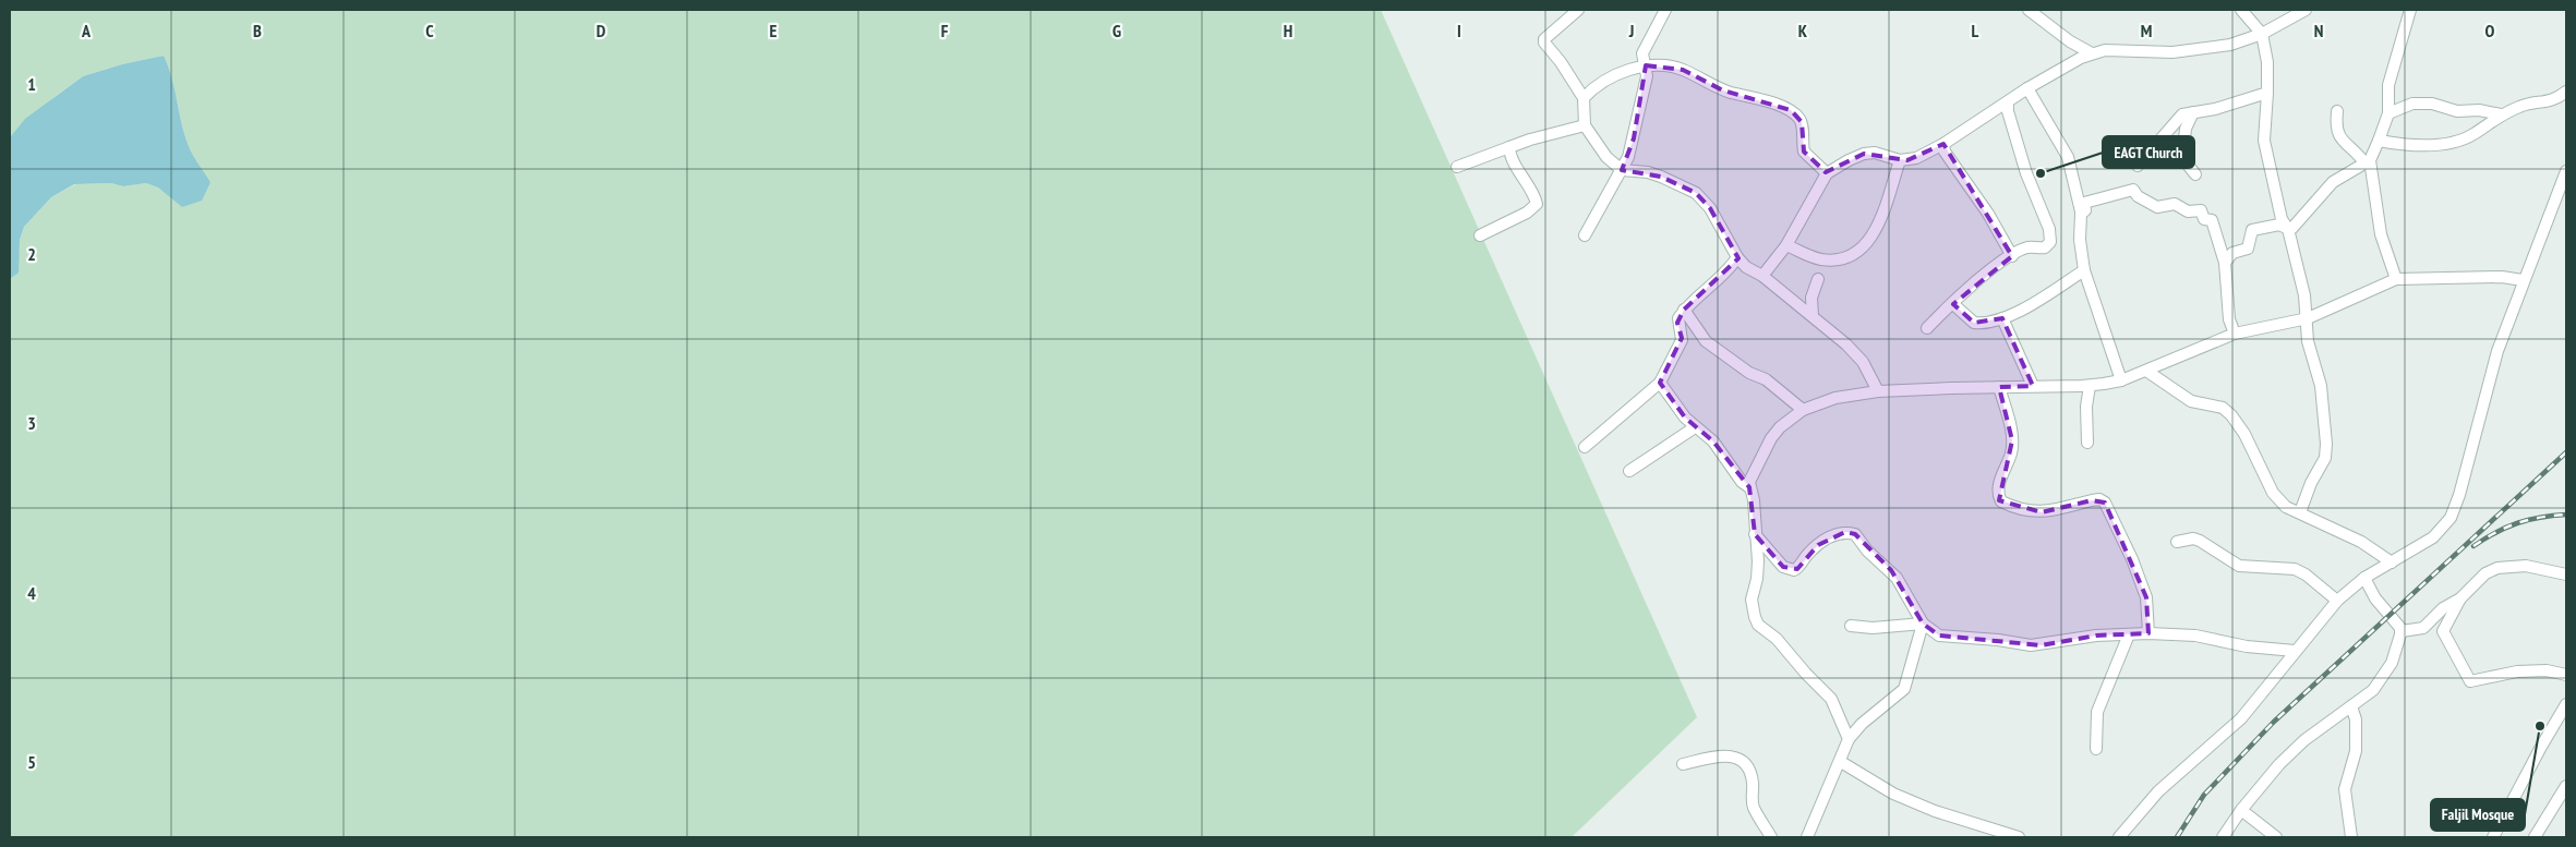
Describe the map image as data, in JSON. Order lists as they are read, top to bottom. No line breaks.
{"places":["EAGT Church","Faljil Mosque"],"grid":{"columns":["A","B","C","D","E","F","G","H","I","J","K","L","M","N","O"],"rows":["1","2","3","4","5"]}}
